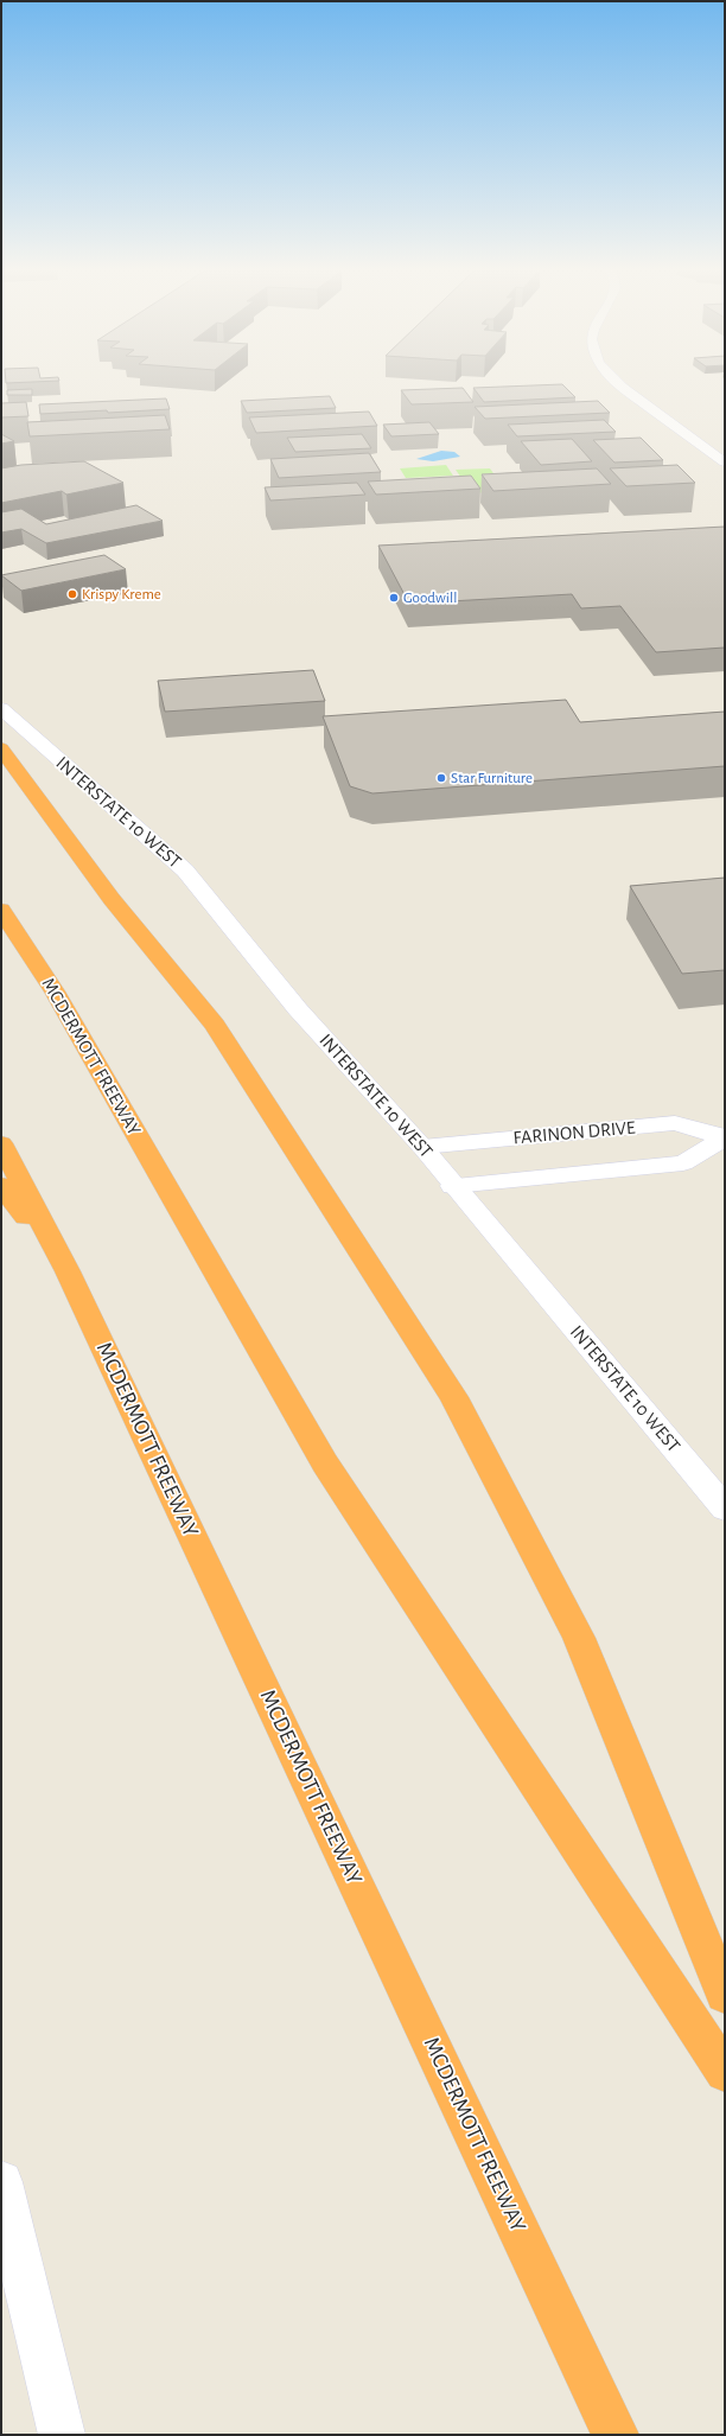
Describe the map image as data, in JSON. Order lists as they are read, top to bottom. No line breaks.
{"streets":{"highway":["MCDERMOTT FREEWAY"],"street":["INTERSTATE 10 WEST","FARINON DRIVE"]},"crossings":[["INTERSTATE 10 WEST","FARINON DRIVE"]],"places":["Krispy Kreme","Goodwill","Star Furniture"]}
